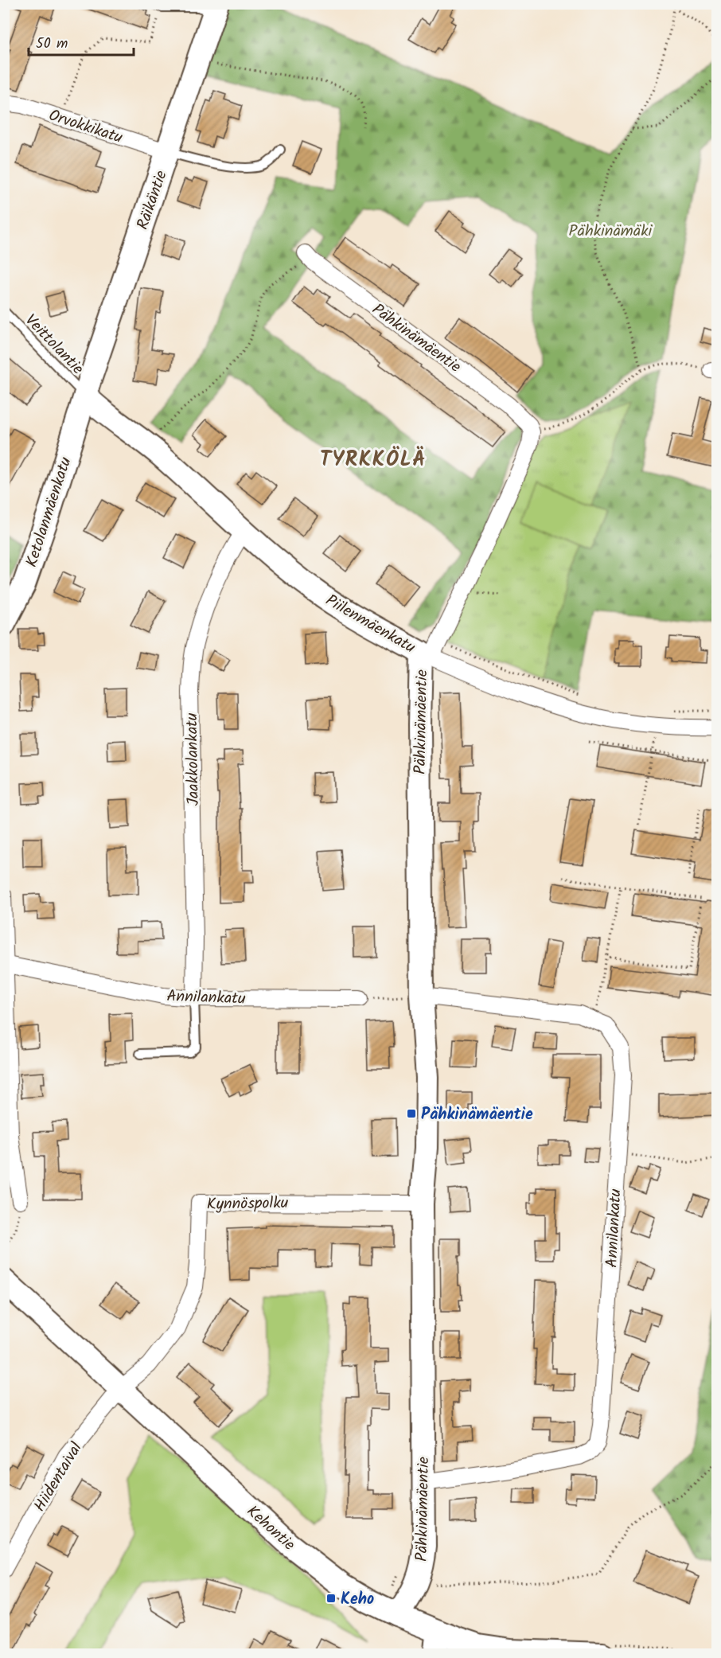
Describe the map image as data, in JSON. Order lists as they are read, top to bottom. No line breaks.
{"streets":{"street":["Orvokkikatu","Räikäntie","Pähkinämäentie","Ketolanmäenkatu","Piilenmäenkatu","Jaakkolankatu","Annilankatu","Kynnöspolku","Hiidentaival","Kehontie"],"lane":["Veittolantie"]},"crossings":[["Orvokkikatu","Räikäntie"],["Räikäntie","Veittolantie"],["Räikäntie","Ketolanmäenkatu"],["Räikäntie","Piilenmäenkatu"],["Pähkinämäentie","Piilenmäenkatu"],["Pähkinämäentie","Annilankatu"],["Pähkinämäentie","Kynnöspolku"],["Pähkinämäentie","Kehontie"],["Veittolantie","Ketolanmäenkatu"],["Veittolantie","Piilenmäenkatu"],["Ketolanmäenkatu","Piilenmäenkatu"],["Piilenmäenkatu","Jaakkolankatu"],["Jaakkolankatu","Annilankatu"],["Kynnöspolku","Hiidentaival"],["Kynnöspolku","Kehontie"],["Hiidentaival","Kehontie"]],"districts":["TYRKKÖLÄ"],"parks":["Pähkinämäki"],"places":{"transit":["Pähkinämäentie","Keho"]},"scale_bar":"50 m"}
